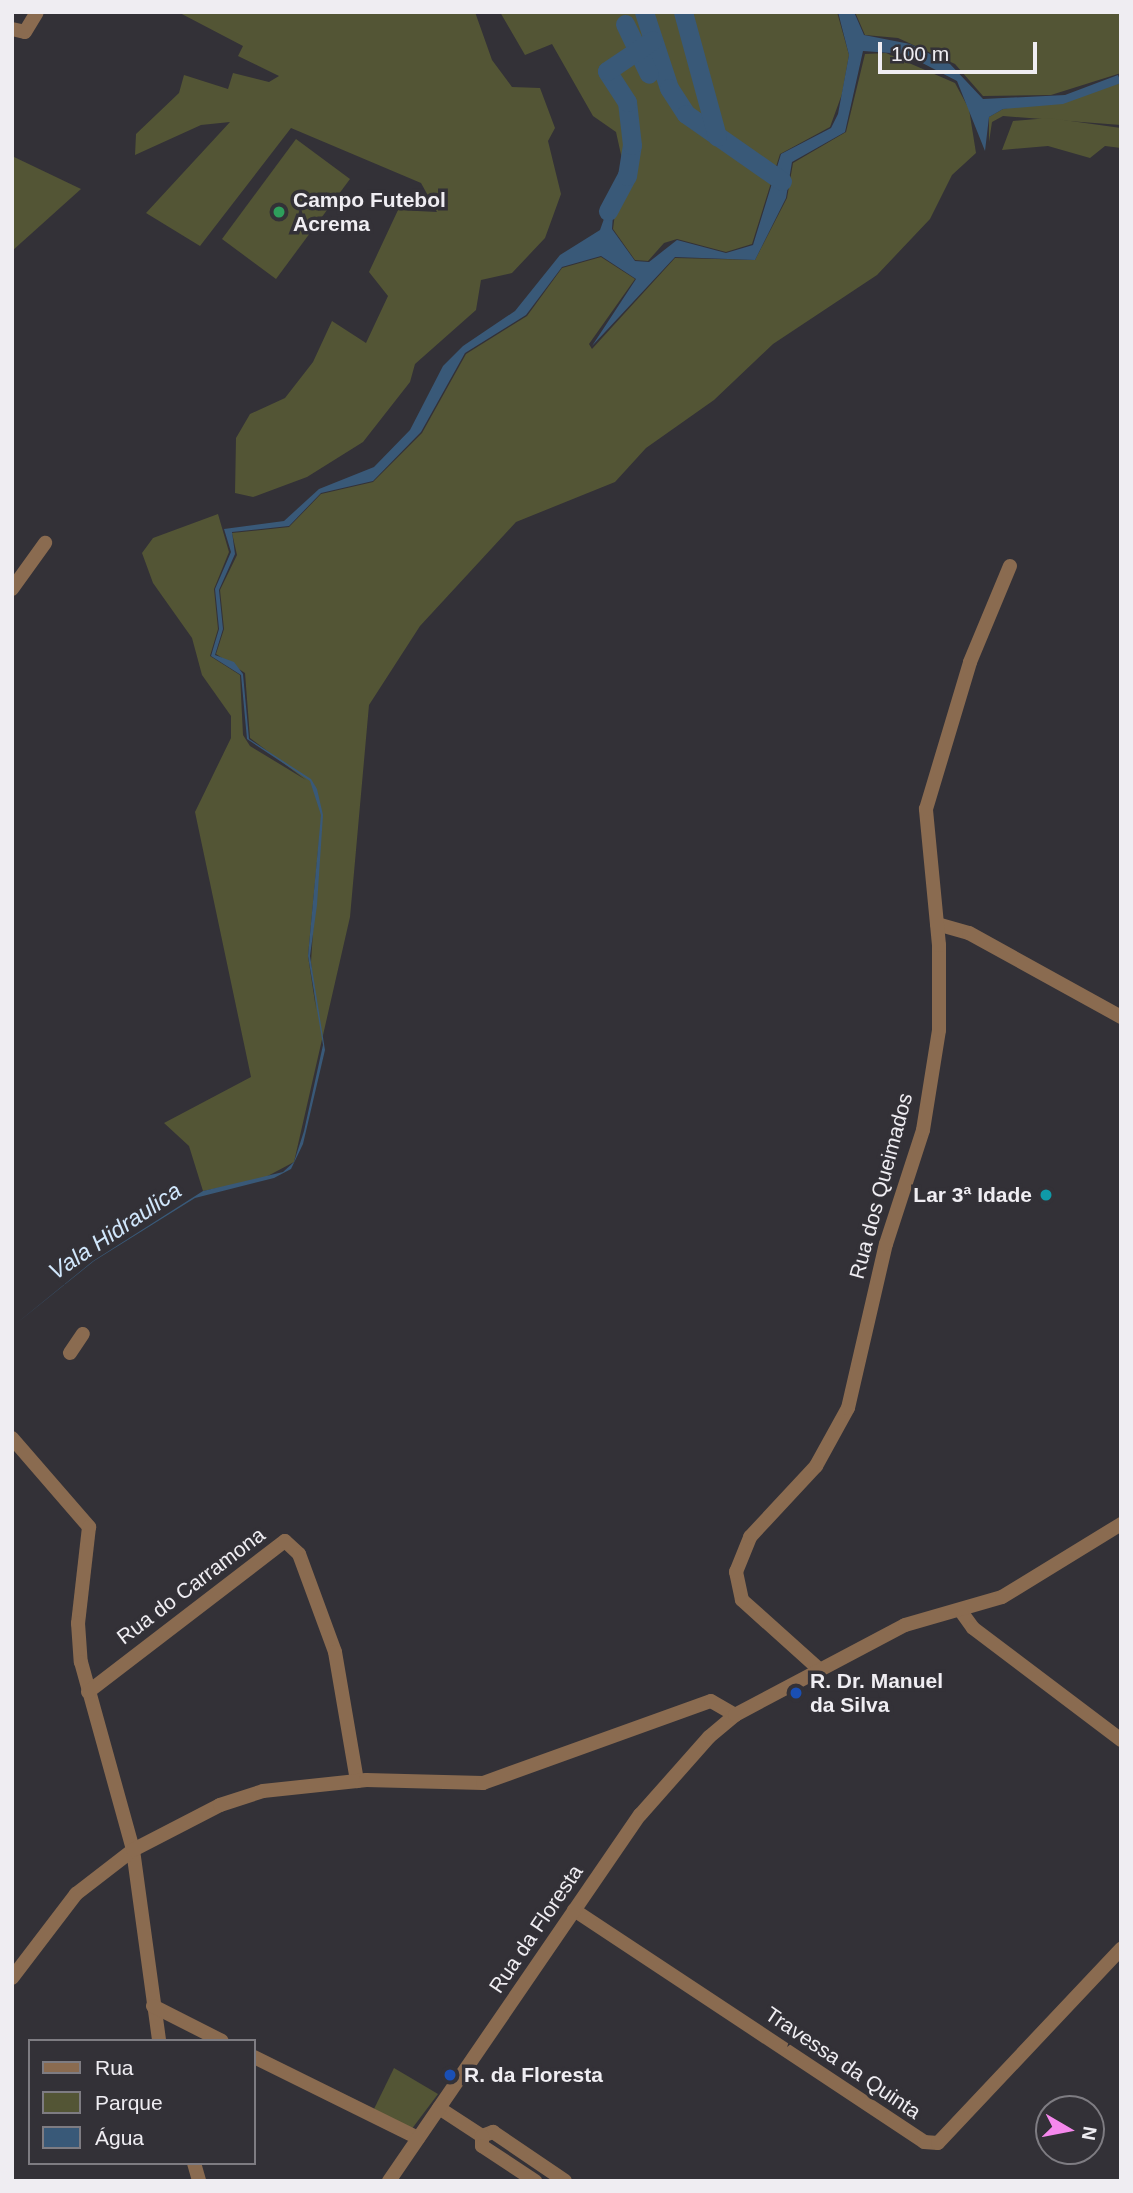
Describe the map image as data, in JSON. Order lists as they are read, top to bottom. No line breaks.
{"streets":{"street":["Rua dos Queimados","Rua do Carramona","Rua da Floresta","Travessa da Quinta"]},"crossings":[["Rua dos Queimados","Rua da Floresta"],["Rua da Floresta","Travessa da Quinta"]],"water":["Vala Hidraulica"],"places":["Campo Futebol Acrema","Lar 3ª Idade","R. Dr. Manuel da Silva","R. da Floresta"],"legend":["Rua","Parque","Água"],"scale_bar":"100 m","north":"right"}
